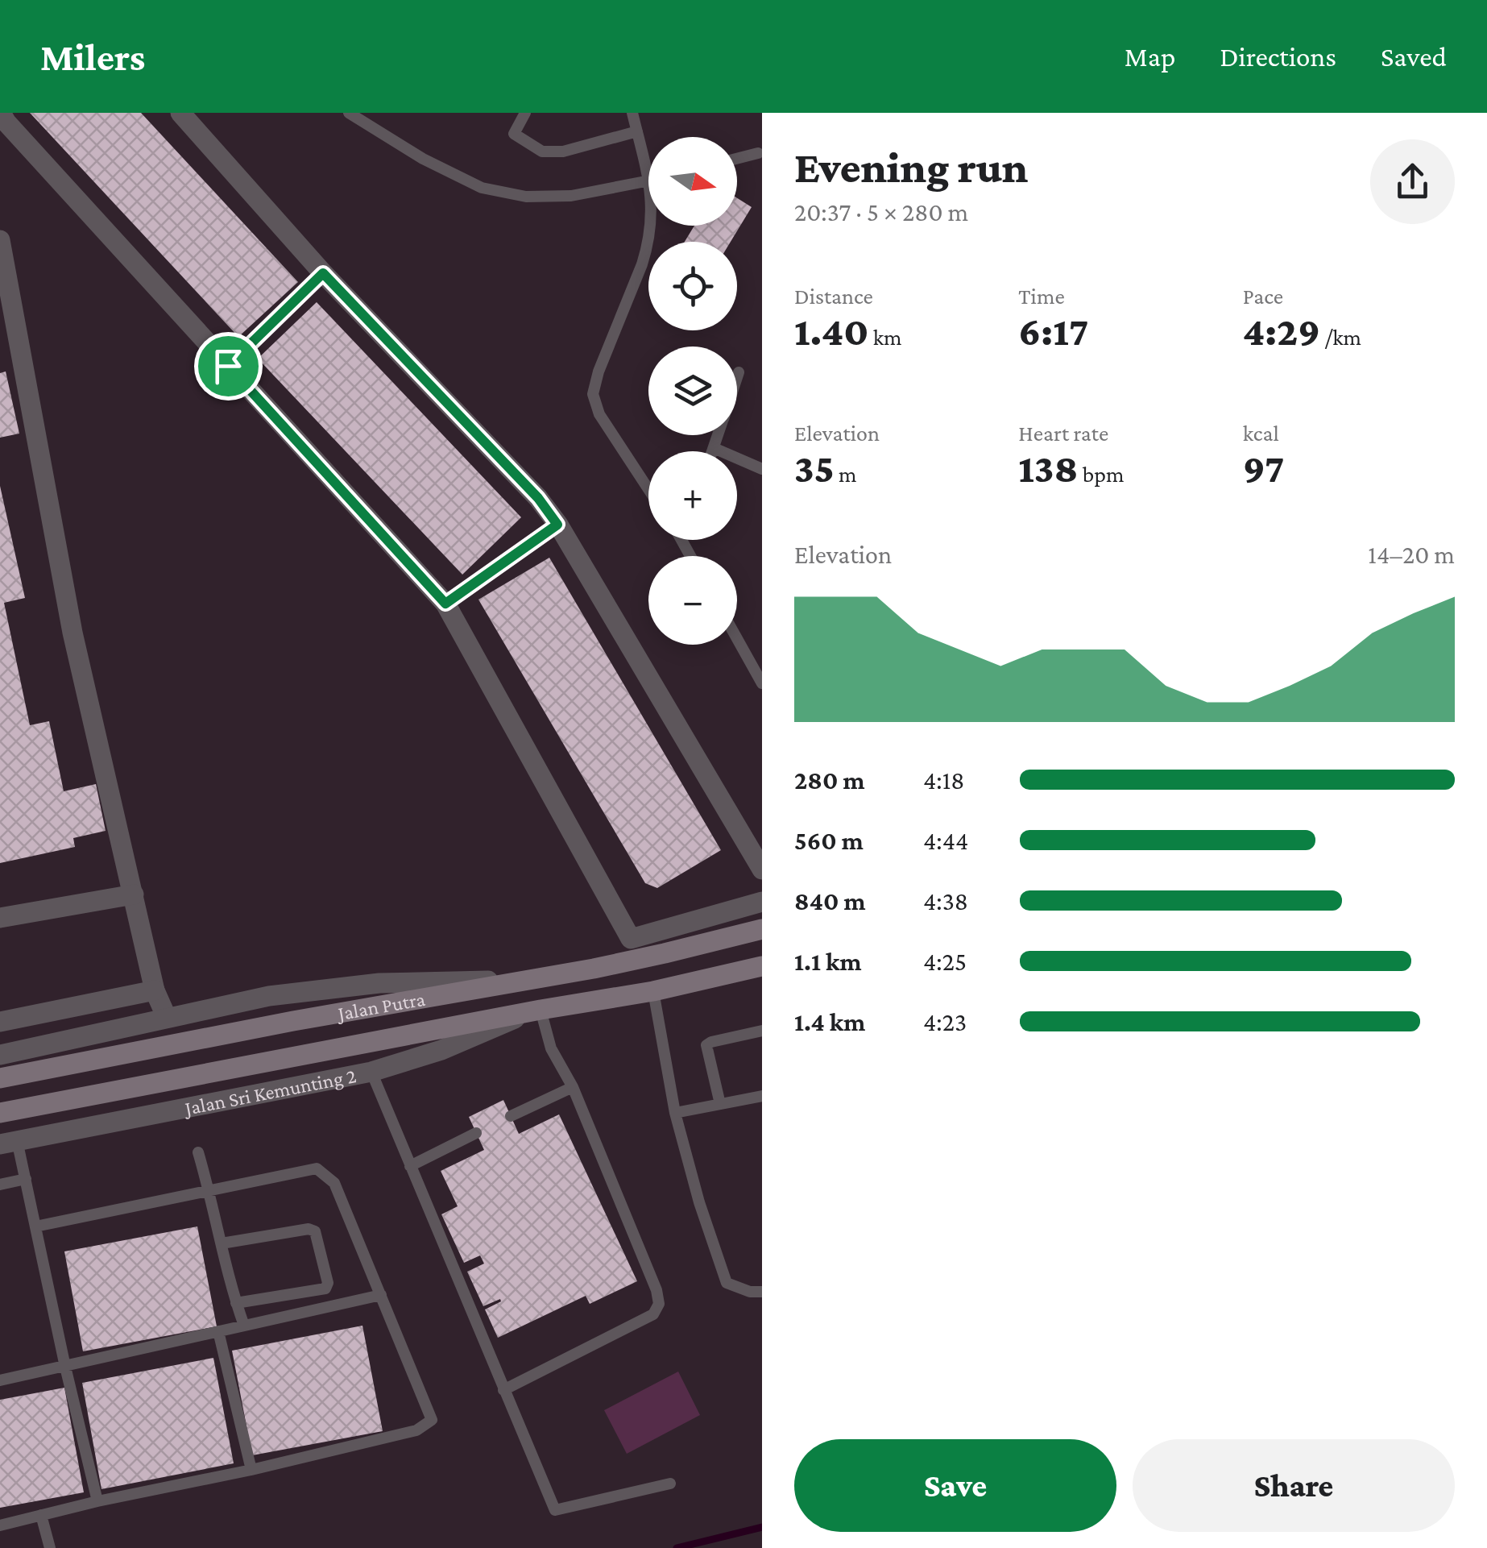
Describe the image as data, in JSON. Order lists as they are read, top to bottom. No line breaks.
{"streets":{"main road":["Jalan Putra"],"street":["Jalan Sri Kemunting 2"]},"crossings":[["Jalan Putra","Jalan Sri Kemunting 2"]],"north":"right","page":{"header":"Milers","nav":["Map","Directions","Saved"],"heading":["Evening run","20:37 · 5 × 280 m"],"map_buttons":["+","−"],"stats":[["Distance","1.40 km"],["Time","6:17"],["Pace","4:29 /km"],["Elevation","35 m"],["Heart rate","138 bpm"],["kcal","97"]],"chart":["Elevation","14–20 m"],"list":[{"name":"280 m","note":"4:18"},{"name":"560 m","note":"4:44"},{"name":"840 m","note":"4:38"},{"name":"1.1 km","note":"4:25"},{"name":"1.4 km","note":"4:23"}],"buttons":["Save","Share"]}}
